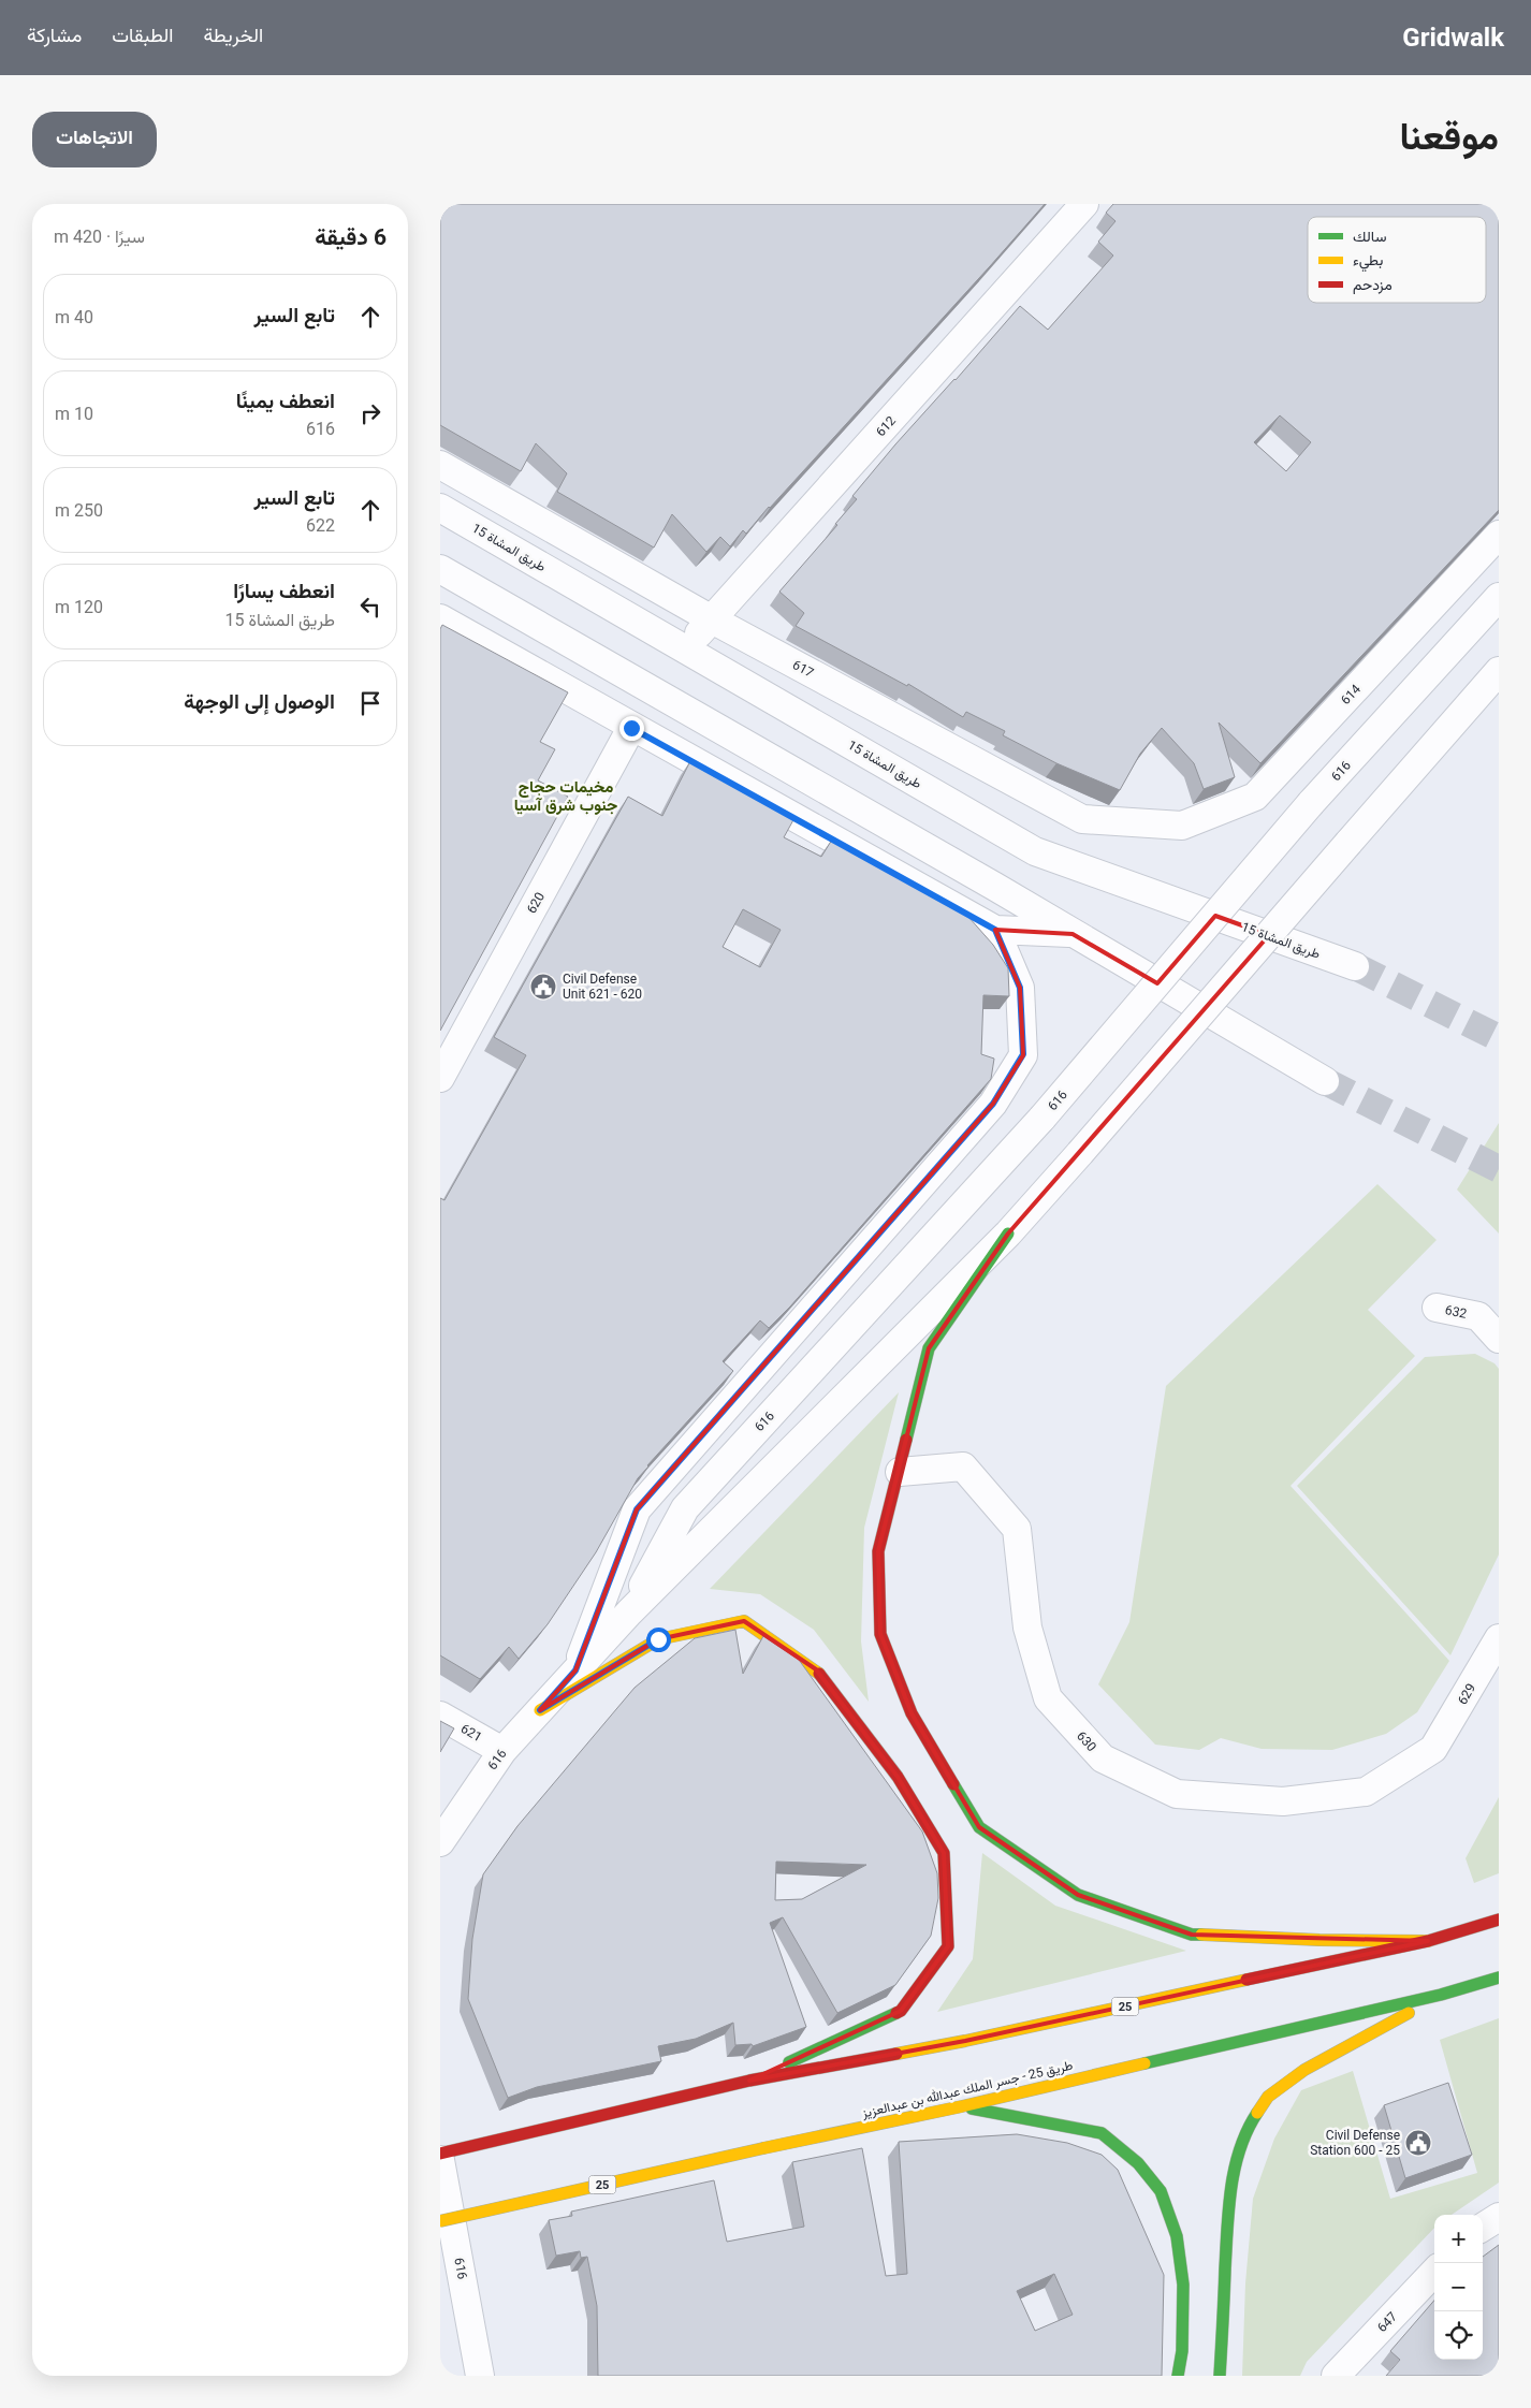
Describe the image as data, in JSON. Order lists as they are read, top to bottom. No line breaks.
{"streets":{"main road":["25","طريق 25 - جسر الملك عبدالله بن عبدالعزيز"],"street":["612","طريق المشاة 15","617","614","616","620","632","629","621","630","647"]},"crossings":[["612","طريق المشاة 15"],["612","617"],["617","614"],["616","621"],["629","630"]],"districts":["مخيمات حجاج جنوب شرق آسيا"],"places":{"public building":["Civil Defense Unit 621 - 620","Civil Defense Station 600 - 25"]},"legend":["سالك","بطيء","مزدحم"],"page":{"header":"Gridwalk","nav":["الخريطة","الطبقات","مشاركة"],"title":"موقعنا","buttons":"الاتجاهات","heading":["6 دقيقة","سيرًا · 420 m"],"list":[["تابع السير","40 m"],["انعطف يمينًا","616","10 m"],["تابع السير","622","250 m"],["انعطف يسارًا","طريق المشاة 15","120 m"],"الوصول إلى الوجهة"],"map_buttons":["+","−"]}}
